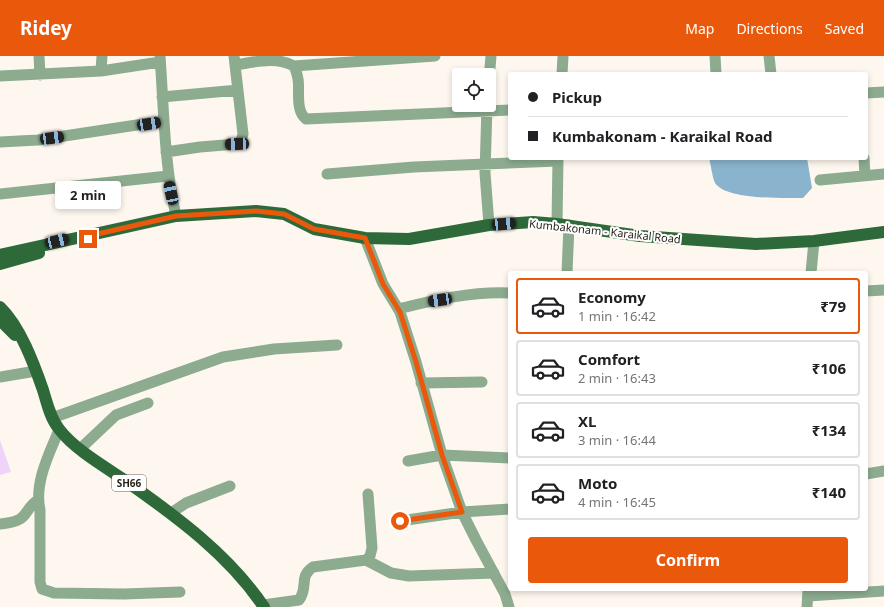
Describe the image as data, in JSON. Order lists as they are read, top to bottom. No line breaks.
{"streets":{"main road":["Kumbakonam - Karaikal Road","SH66"]},"page":{"header":"Ridey","nav":["Map","Directions","Saved"],"banner":["Pickup","Kumbakonam - Karaikal Road"],"bubble":"2 min","list":[{"name":"Economy","note":"1 min · 16:42","value":"₹79"},{"name":"Comfort","note":"2 min · 16:43","value":"₹106"},{"name":"XL","note":"3 min · 16:44","value":"₹134"},{"name":"Moto","note":"4 min · 16:45","value":"₹140"}],"buttons":"Confirm"}}
